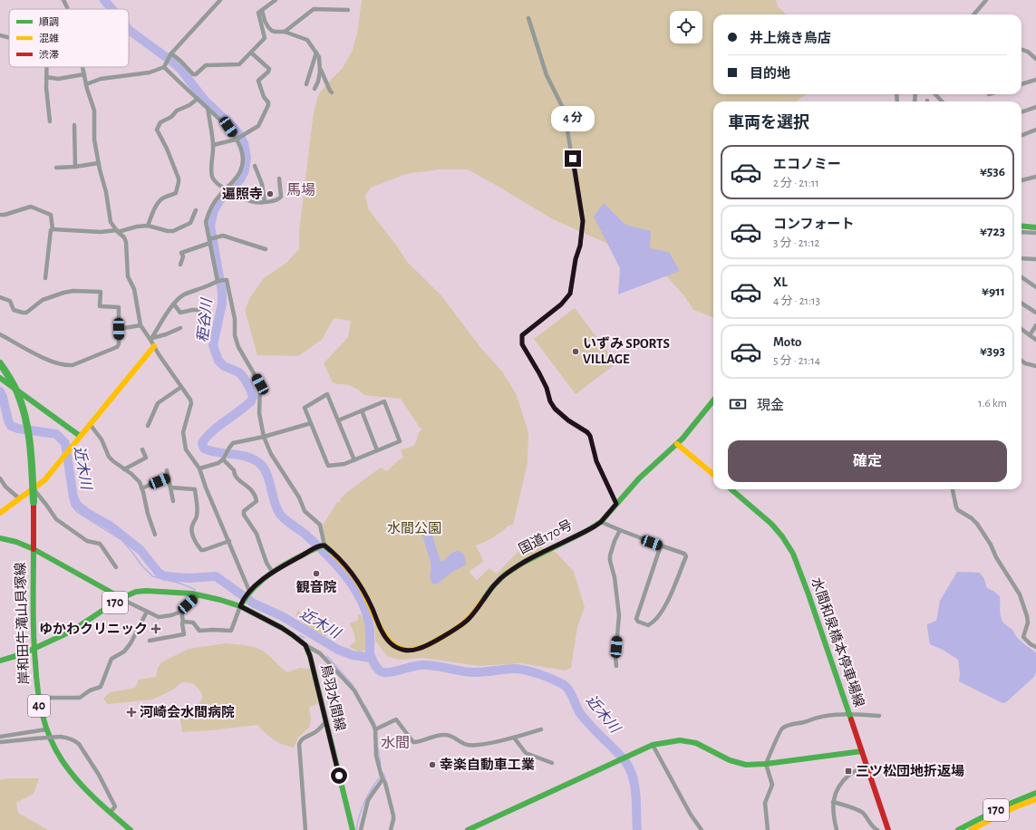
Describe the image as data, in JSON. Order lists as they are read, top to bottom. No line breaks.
{"streets":{"main road":["国道170号","170","岸和田牛滝山貝塚線","水間和泉橋本停車場線","鳥羽水間線","40"]},"crossings":[["170","岸和田牛滝山貝塚線"]],"districts":["馬場","水間"],"water":["秬谷川","近木川"],"parks":["水間公園"],"places":{"other":["遍照寺","いずみ SPORTS VILLAGE","観音院","幸楽自動車工業"],"health":["ゆかわクリニック","河崎会水間病院"],"transit":["三ツ松団地折返場"]},"legend":["順調","混雑","渋滞"],"page":{"banner":["井上焼き鳥店","目的地"],"heading":"車両を選択","bubble":"4 分","list":[{"name":"エコノミー","note":"2 分 · 21:11","value":"¥536"},{"name":"コンフォート","note":"3 分 · 21:12","value":"¥723"},{"name":"XL","note":"4 分 · 21:13","value":"¥911"},{"name":"Moto","note":"5 分 · 21:14","value":"¥393"}],"pay":["現金","1.6 km"],"buttons":"確定"}}
